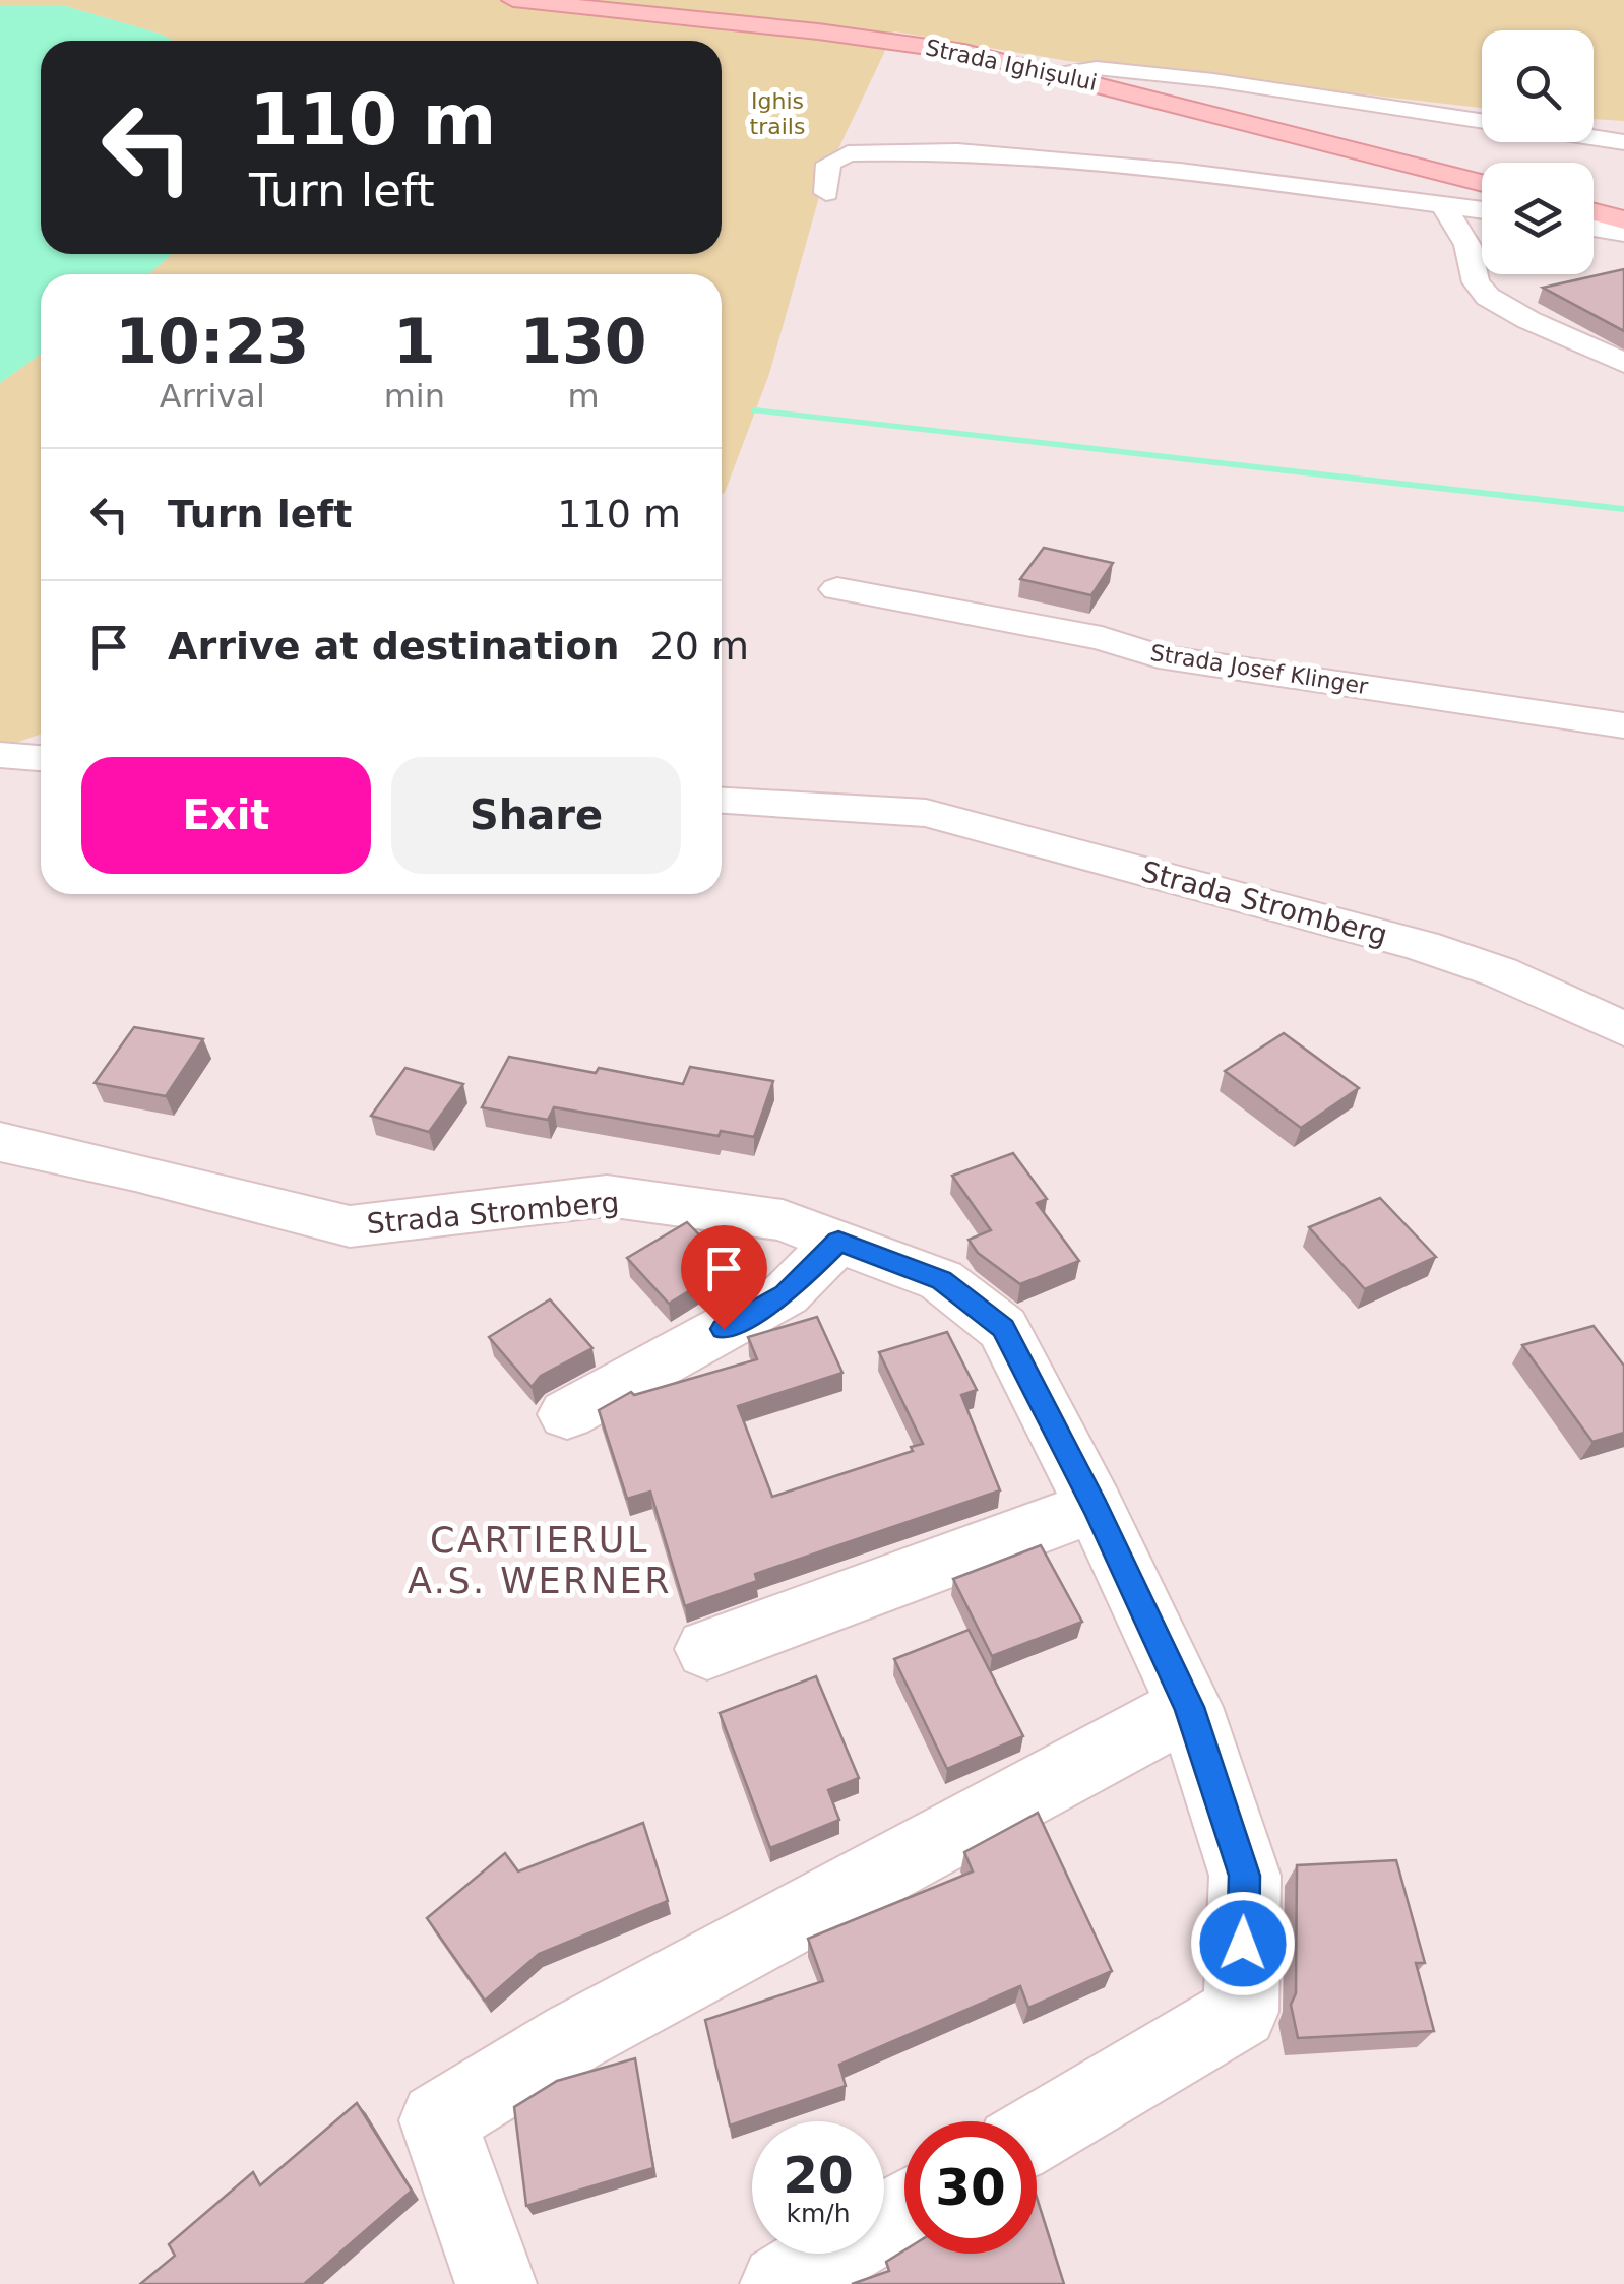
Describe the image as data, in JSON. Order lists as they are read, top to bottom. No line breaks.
{"streets":{"street":["Strada Ighișului","Strada Josef Klinger","Strada Stromberg"]},"districts":["CARTIERUL A.S. WERNER"],"parks":["Ighis trails"],"page":{"turn":["110 m","Turn left"],"eta":["10:23","Arrival","1","min","130","m"],"list":[{"name":"Turn left","value":"110 m"},{"name":"Arrive at destination","value":"20 m"}],"buttons":["Exit","Share"],"speed":"20 km/h","limit":"30"}}
